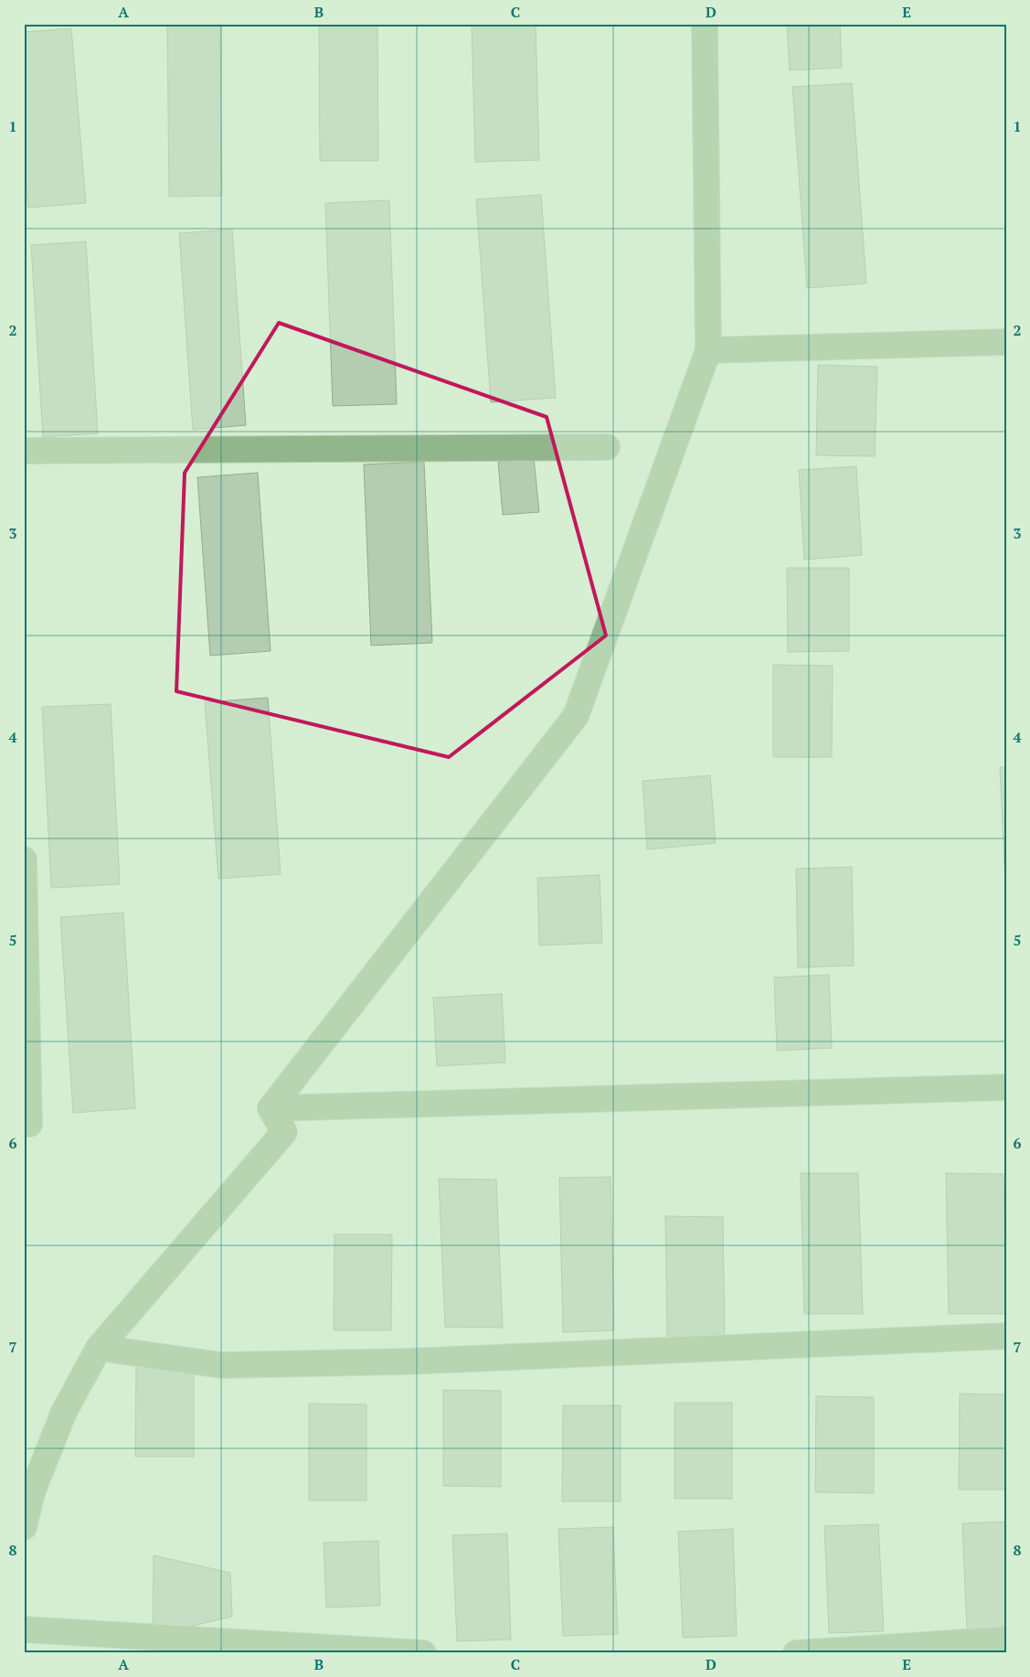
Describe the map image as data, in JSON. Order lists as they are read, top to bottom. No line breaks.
{"grid":{"columns":["A","B","C","D","E"],"rows":["1","2","3","4","5","6","7","8"]}}
